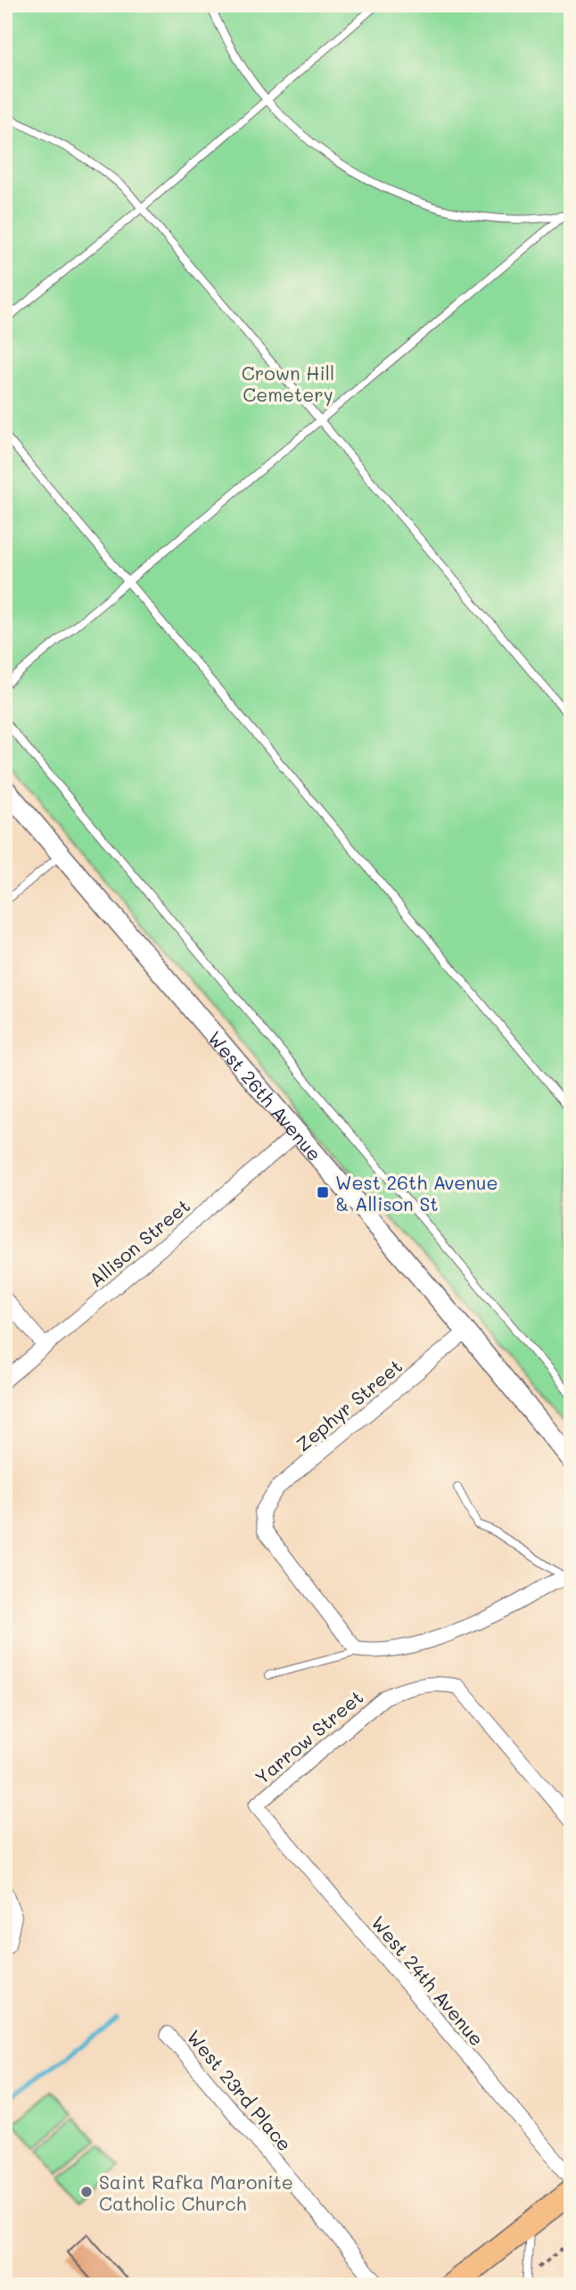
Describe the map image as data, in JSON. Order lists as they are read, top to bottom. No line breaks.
{"streets":{"street":["West 26th Avenue","Allison Street","Zephyr Street","Yarrow Street","West 24th Avenue","West 23rd Place"]},"crossings":[["West 26th Avenue","Allison Street"],["West 26th Avenue","Zephyr Street"],["Yarrow Street","West 24th Avenue"]],"parks":["Crown Hill Cemetery"],"places":{"transit":["West 26th Avenue & Allison St"],"other":["Saint Rafka Maronite Catholic Church"]}}
